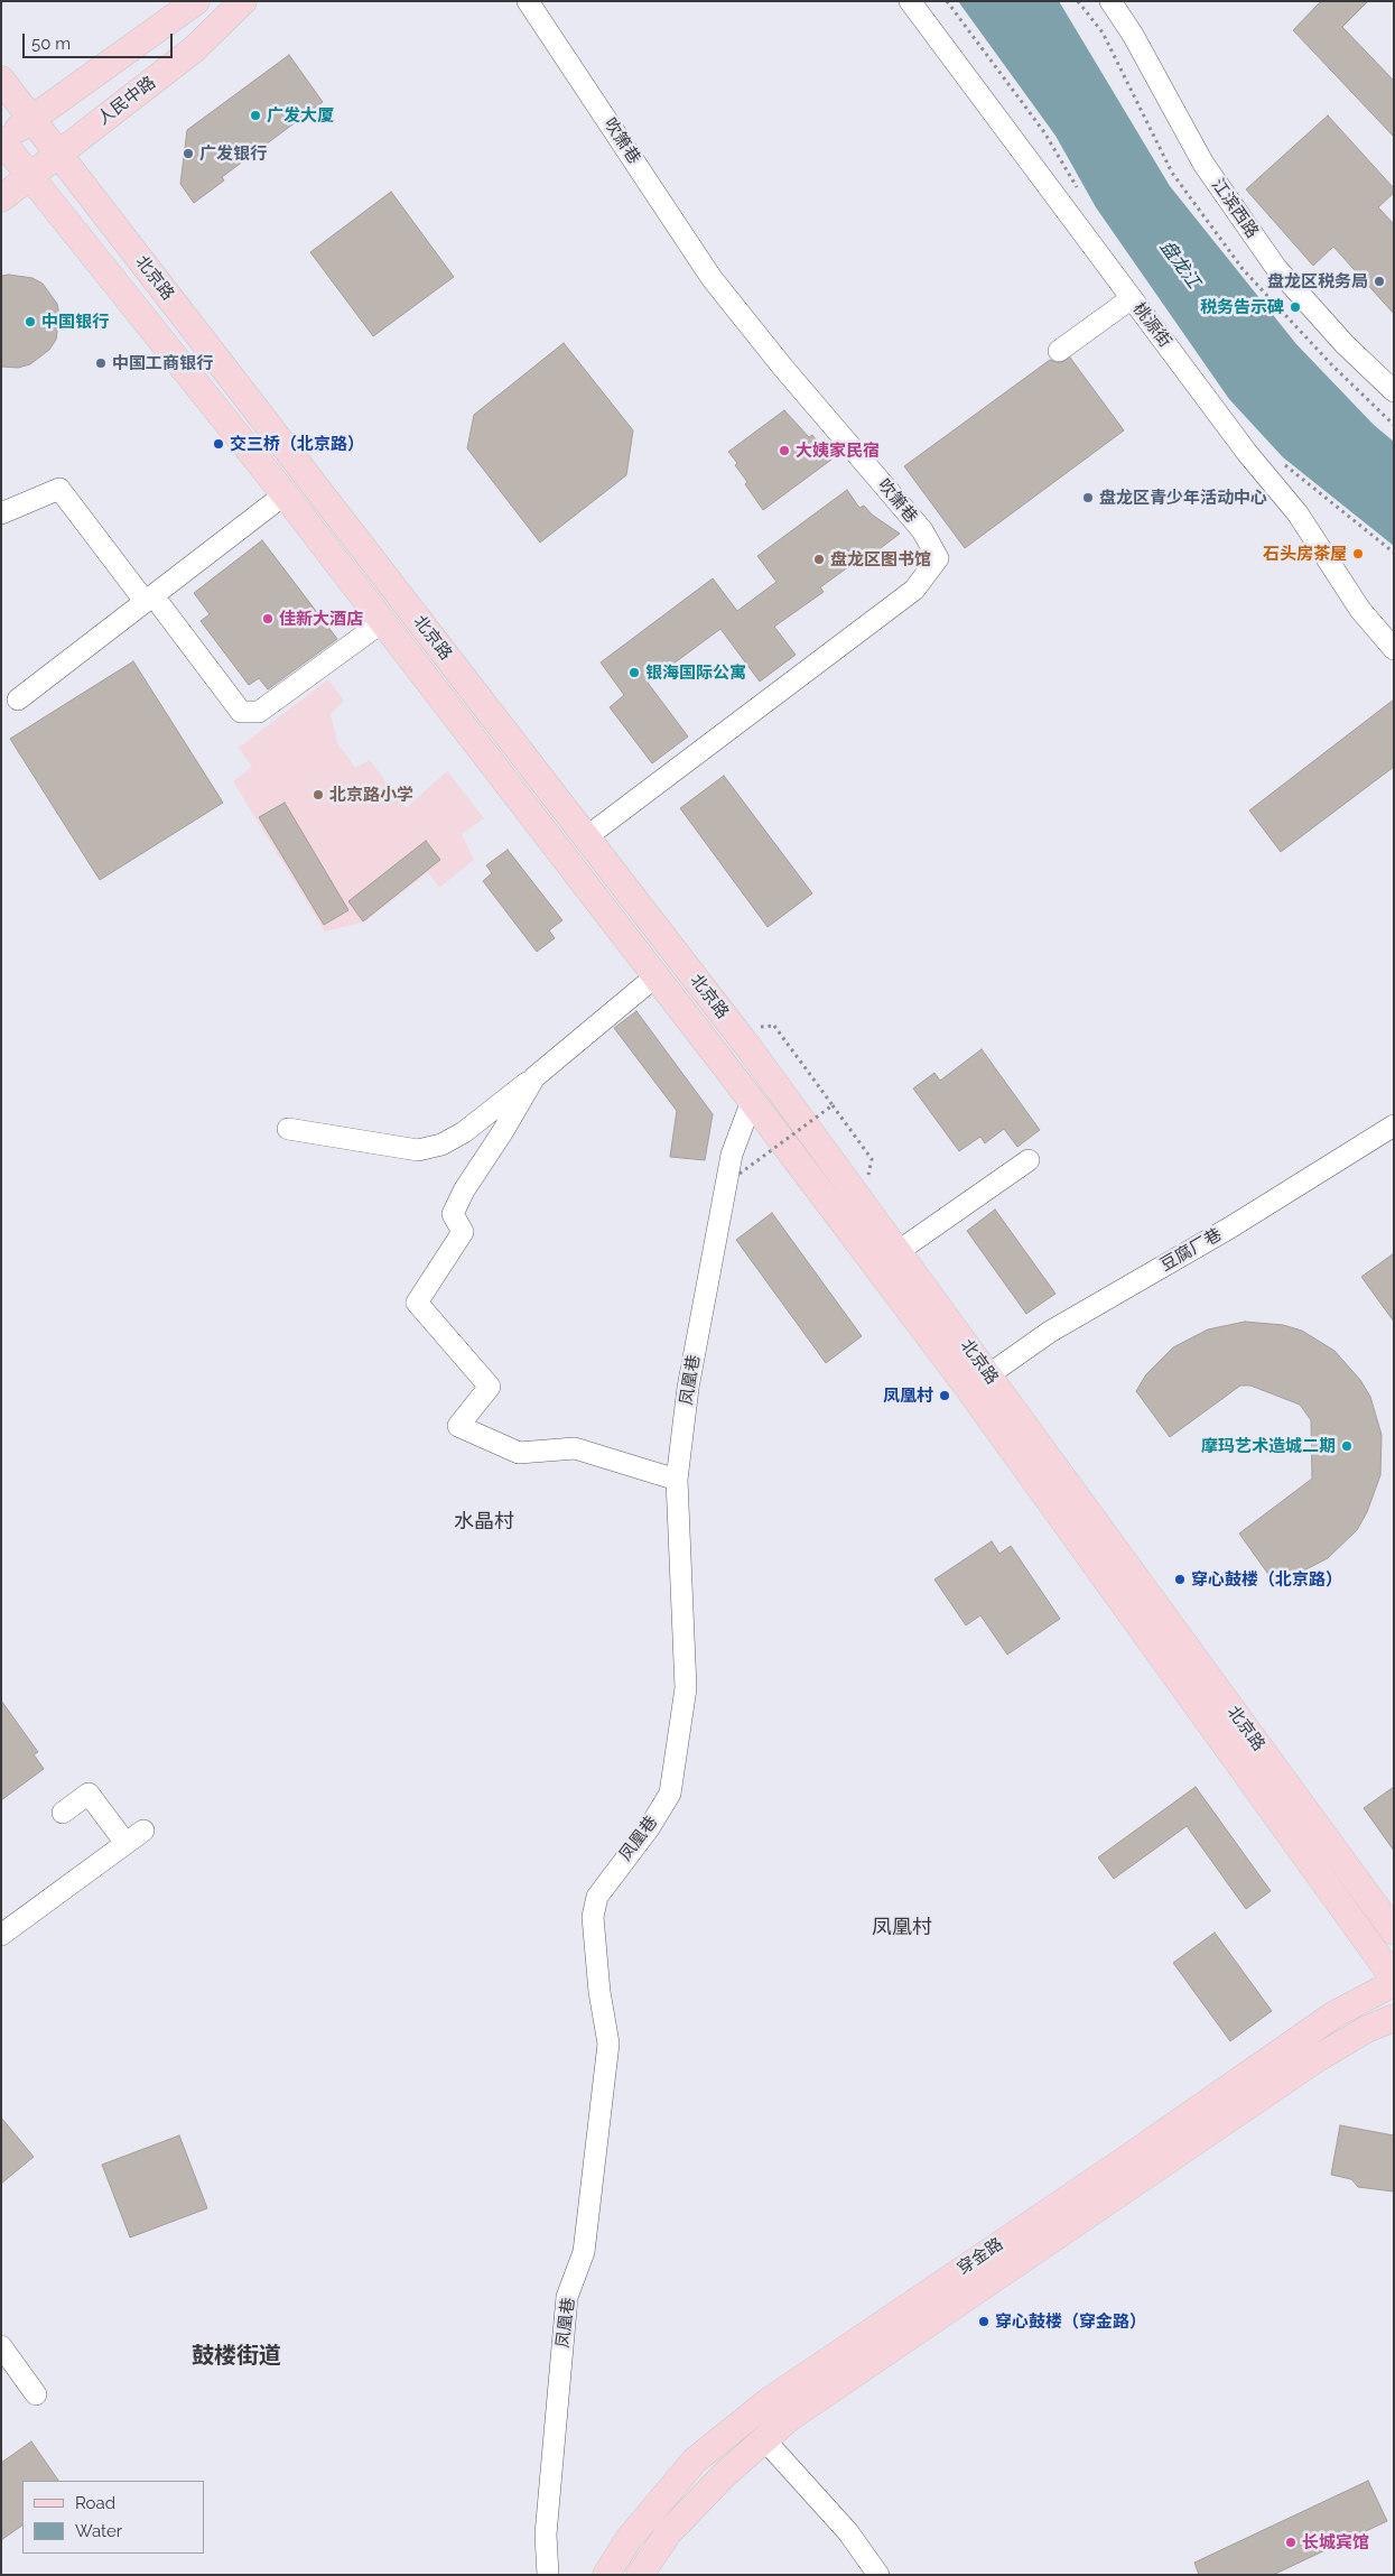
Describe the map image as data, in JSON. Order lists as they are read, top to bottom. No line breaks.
{"streets":{"main road":["人民中路","北京路","穿金路"],"street":["吹箫巷","江滨西路","桃源街","豆腐厂巷","凤凰巷"]},"crossings":[["人民中路","北京路"],["吹箫巷","北京路"],["北京路","豆腐厂巷"],["北京路","凤凰巷"]],"districts":["水晶村","凤凰村","鼓楼街道"],"water":["盘龙江"],"places":["广发大厦","广发银行","盘龙区税务局","税务告示碑","中国银行","中国工商银行","交三桥（北京路）","大姨家民宿","盘龙区青少年活动中心","石头房茶屋","盘龙区图书馆","佳新大酒店","银海国际公寓","北京路小学","凤凰村","摩玛艺术造城二期","穿心鼓楼（北京路）","穿心鼓楼（穿金路）","长城宾馆"],"legend":["Road","Water"],"scale_bar":"50 m"}
